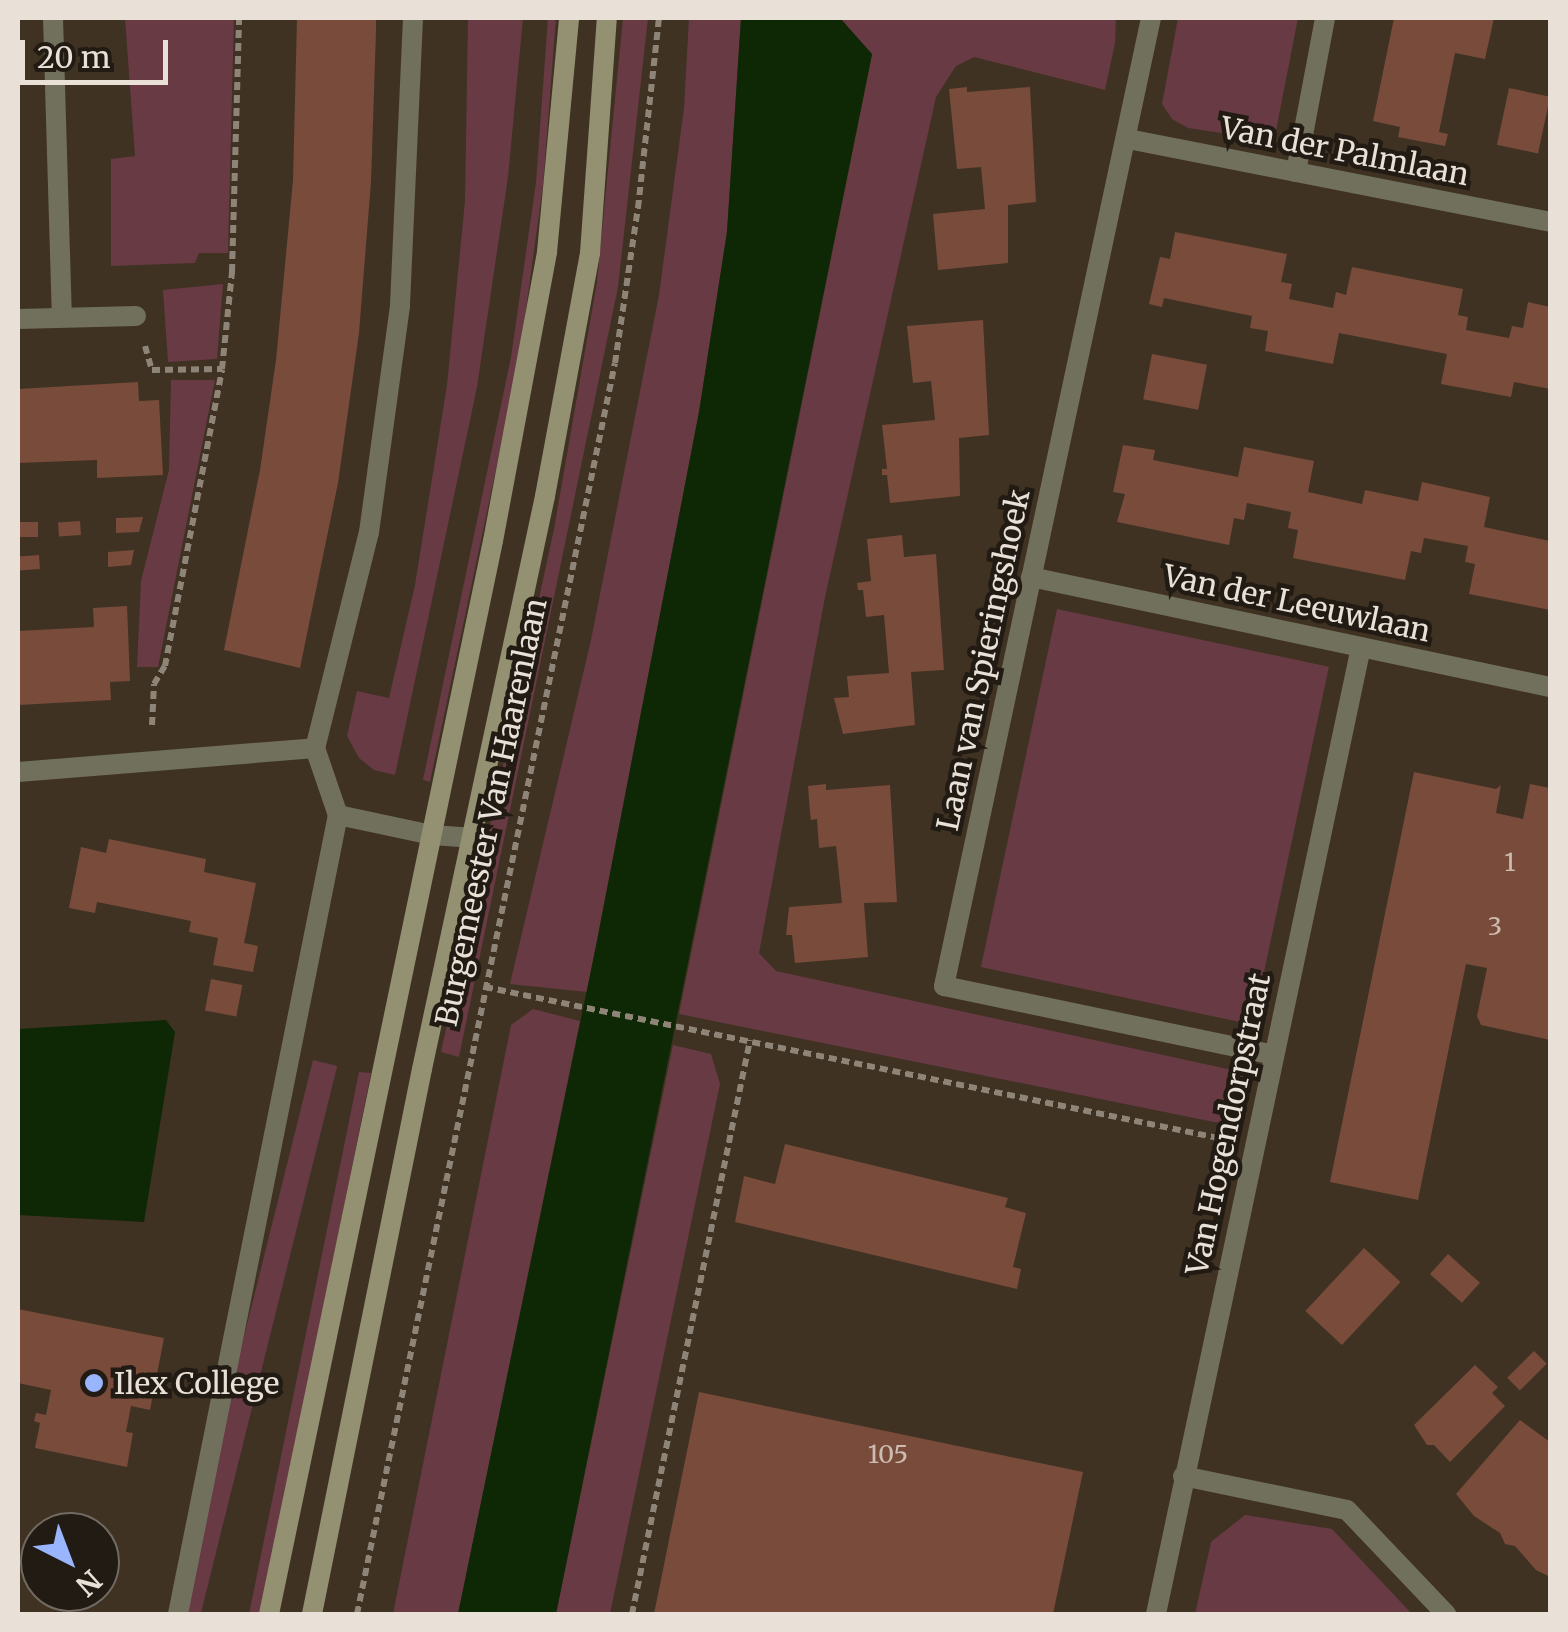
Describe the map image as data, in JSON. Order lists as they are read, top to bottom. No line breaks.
{"streets":{"main road":["Burgemeester Van Haarenlaan"],"street":["Van der Palmlaan","Van der Leeuwlaan","Laan van Spieringshoek","Van Hogendorpstraat"]},"crossings":[["Van der Palmlaan","Laan van Spieringshoek"],["Van der Leeuwlaan","Laan van Spieringshoek"],["Van der Leeuwlaan","Van Hogendorpstraat"],["Laan van Spieringshoek","Van Hogendorpstraat"]],"places":["Ilex College"],"house_numbers":["1","3","105"],"scale_bar":"20 m","north":"bottom right"}
